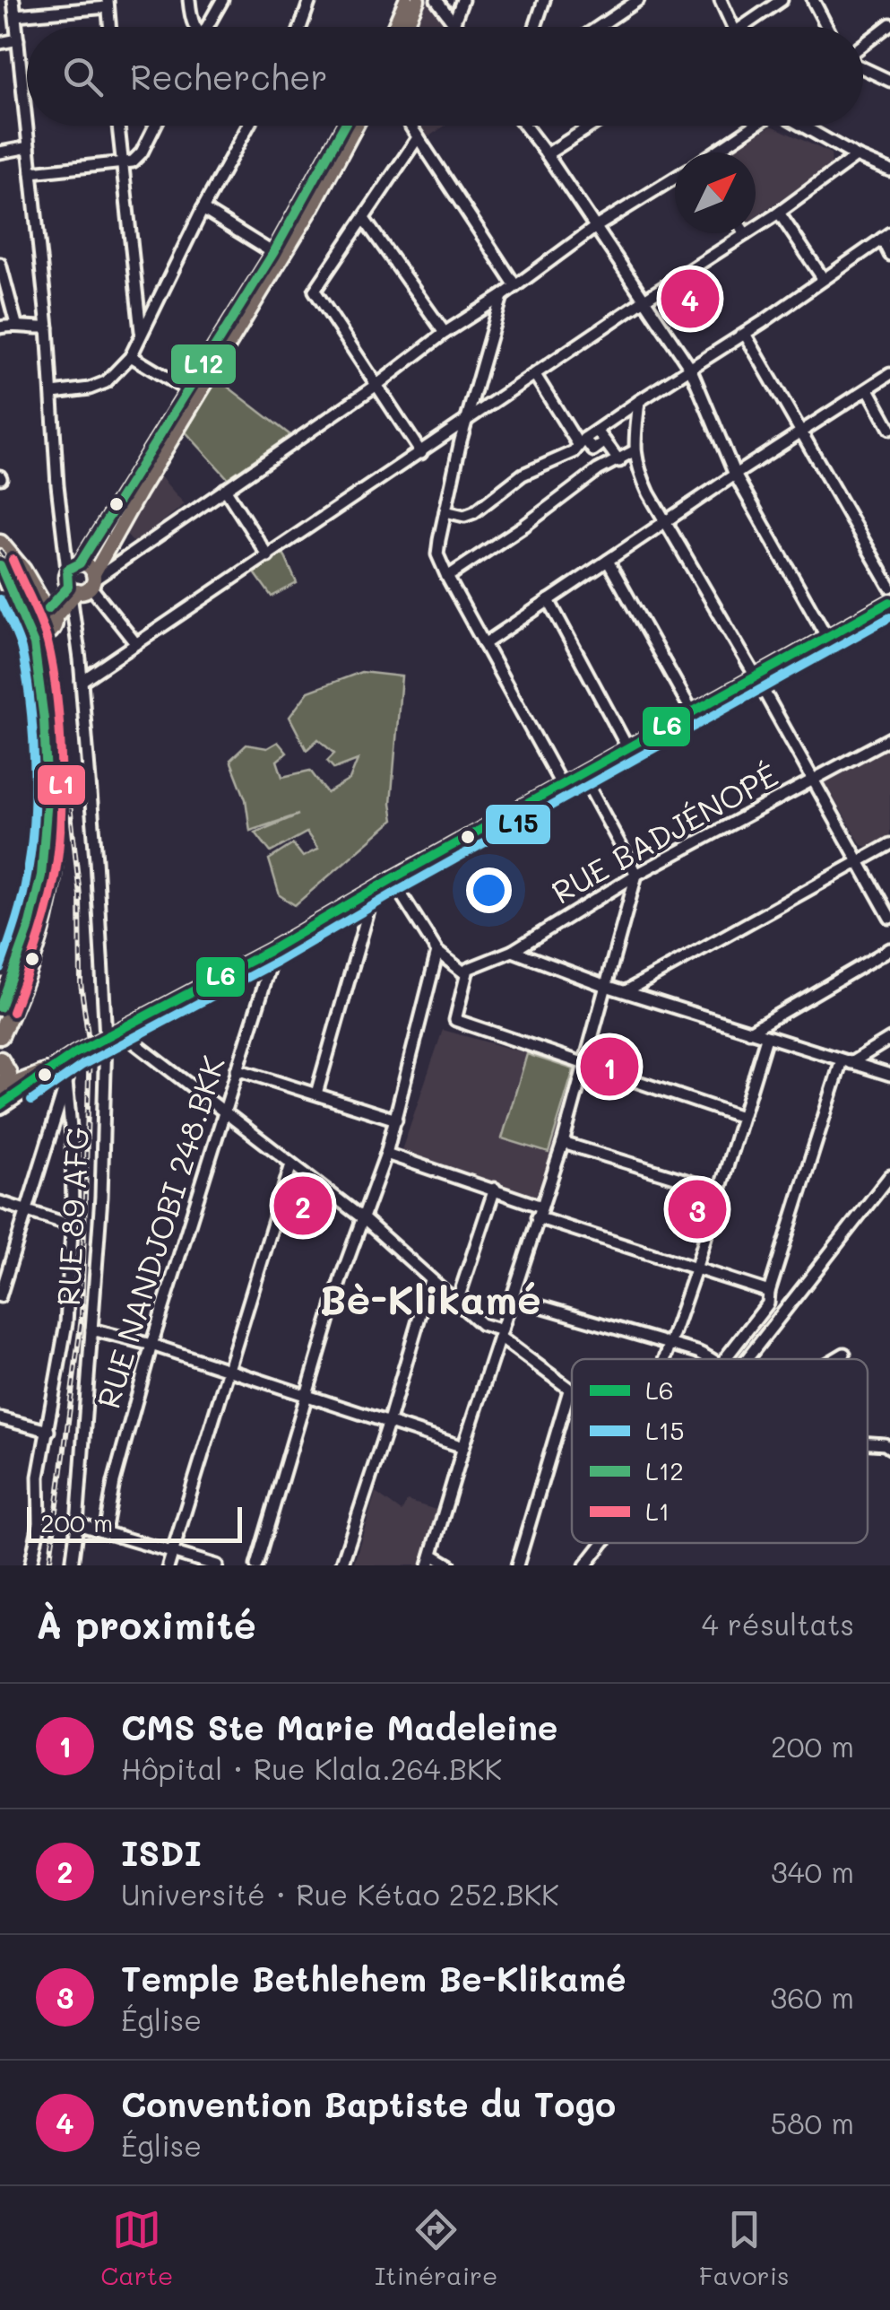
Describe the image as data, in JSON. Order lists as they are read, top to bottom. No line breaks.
{"streets":{"street":["RUE BADJÉNOPÉ","RUE 89 AFG","RUE NANDJOBI 248.BKK"]},"districts":["Bè-Klikamé"],"lines":["transit line L12","transit line L1","transit line L15","transit line L6"],"legend":["L6","L15","L12","L1"],"scale_bar":"200 m","north":"top right","page":{"search":"Rechercher","pins":["4","1","2","3"],"scale":"200 m","heading":["À proximité","4 résultats"],"list":[{"mark":"1","name":"CMS Ste Marie Madeleine","note":"Hôpital · Rue Klala.264.BKK","value":"200 m"},{"mark":"2","name":"ISDI","note":"Université · Rue Kétao 252.BKK","value":"340 m"},{"mark":"3","name":"Temple Bethlehem Be-Klikamé","note":"Église","value":"360 m"},{"mark":"4","name":"Convention Baptiste du Togo","note":"Église","value":"580 m"}],"nav":["Carte","Itinéraire","Favoris"]}}
